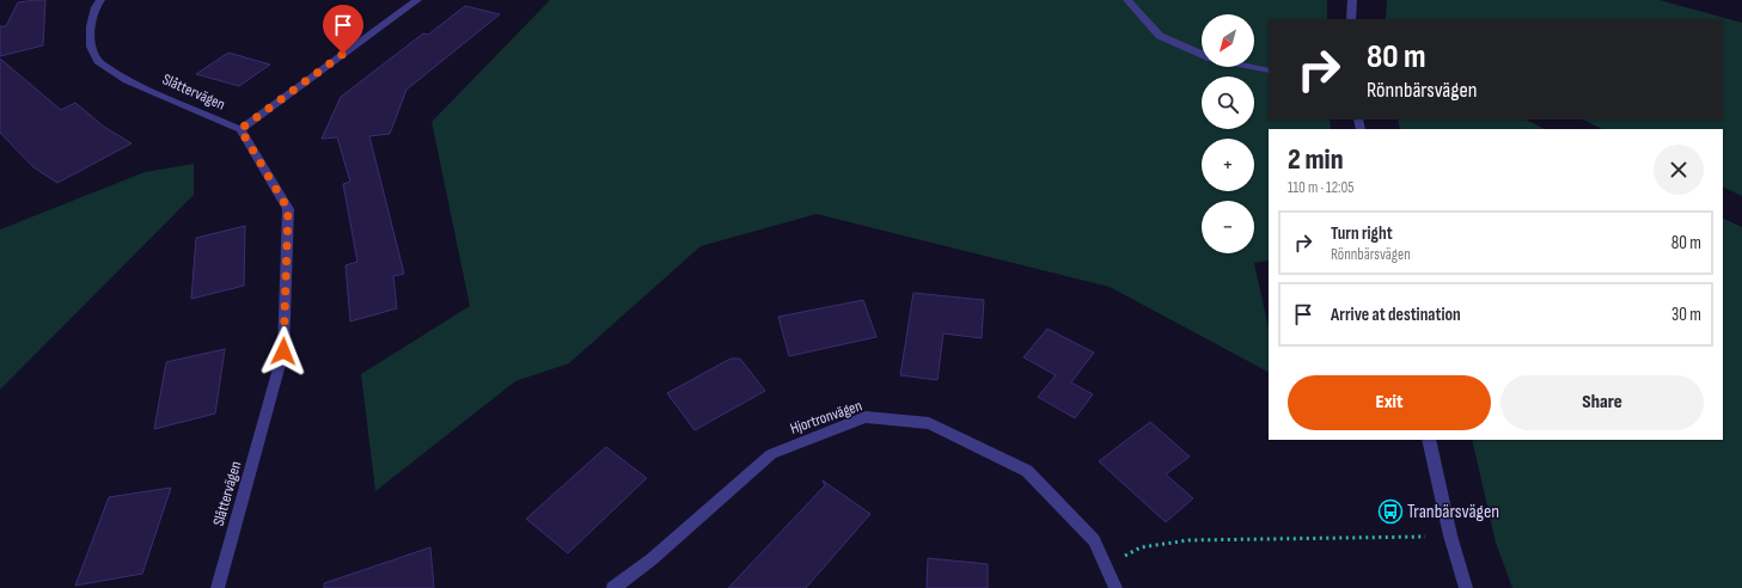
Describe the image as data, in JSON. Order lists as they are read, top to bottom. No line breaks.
{"streets":{"street":["Slåttervägen","Hjortronvägen"]},"places":{"bus stop":["Tranbärsvägen"]},"north":"bottom left","page":{"map_buttons":["+","−"],"turn":["80 m","Rönnbärsvägen"],"heading":["2 min","110 m · 12:05"],"list":[{"name":"Turn right","note":"Rönnbärsvägen","value":"80 m"},{"name":"Arrive at destination","value":"30 m"}],"buttons":["Exit","Share"]}}
